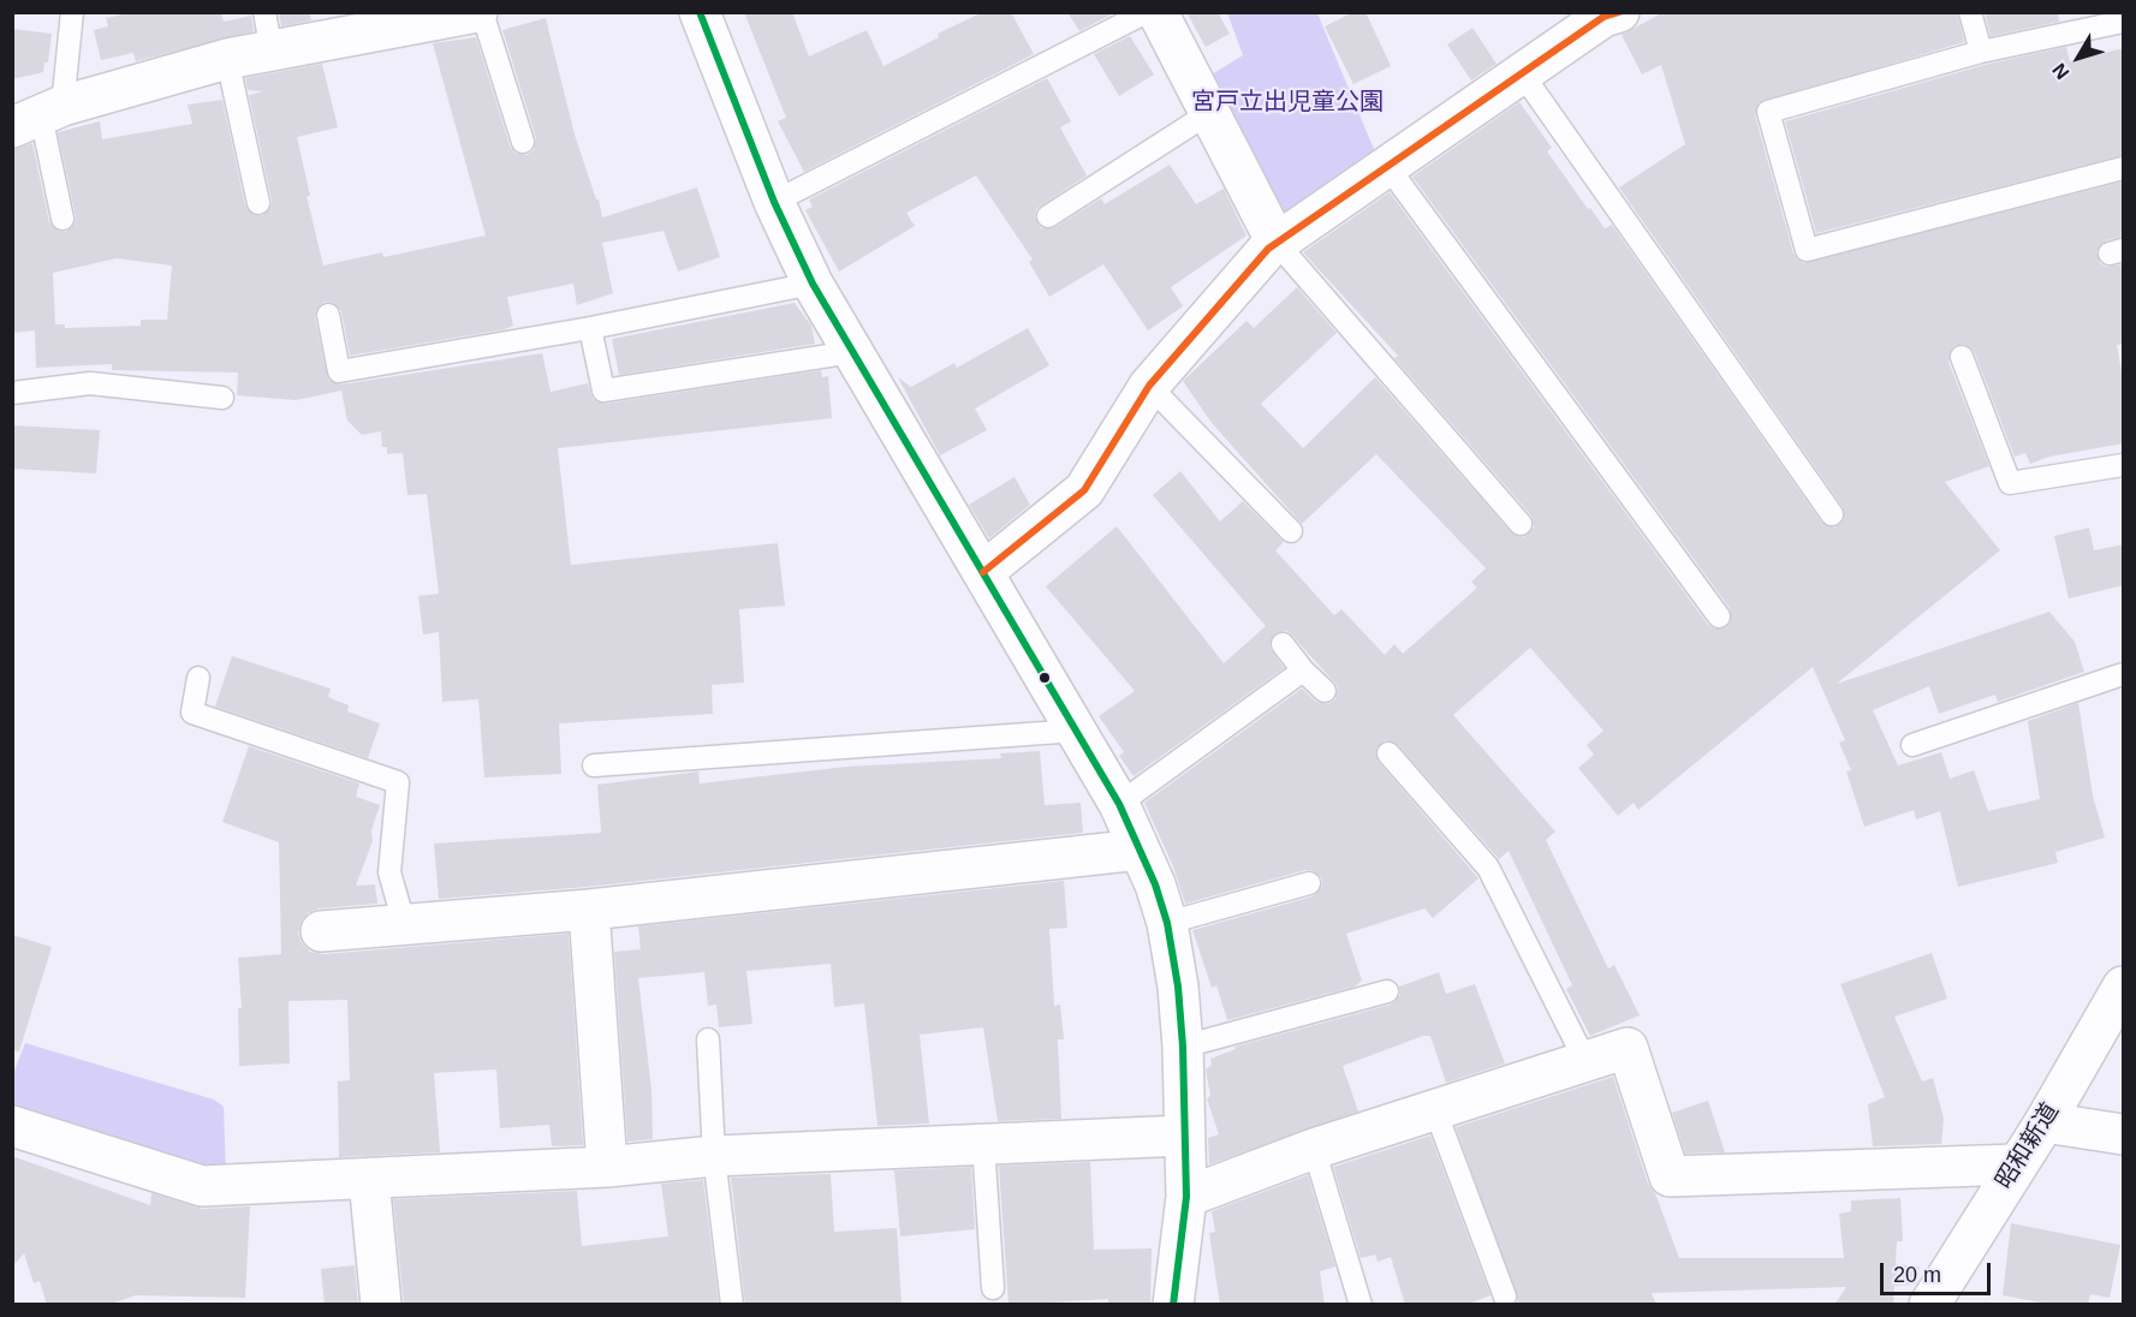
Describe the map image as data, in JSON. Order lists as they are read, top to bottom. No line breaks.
{"streets":{"street":["昭和新道"]},"parks":["宮戸立出児童公園"],"scale_bar":"20 m","north":"bottom left"}
